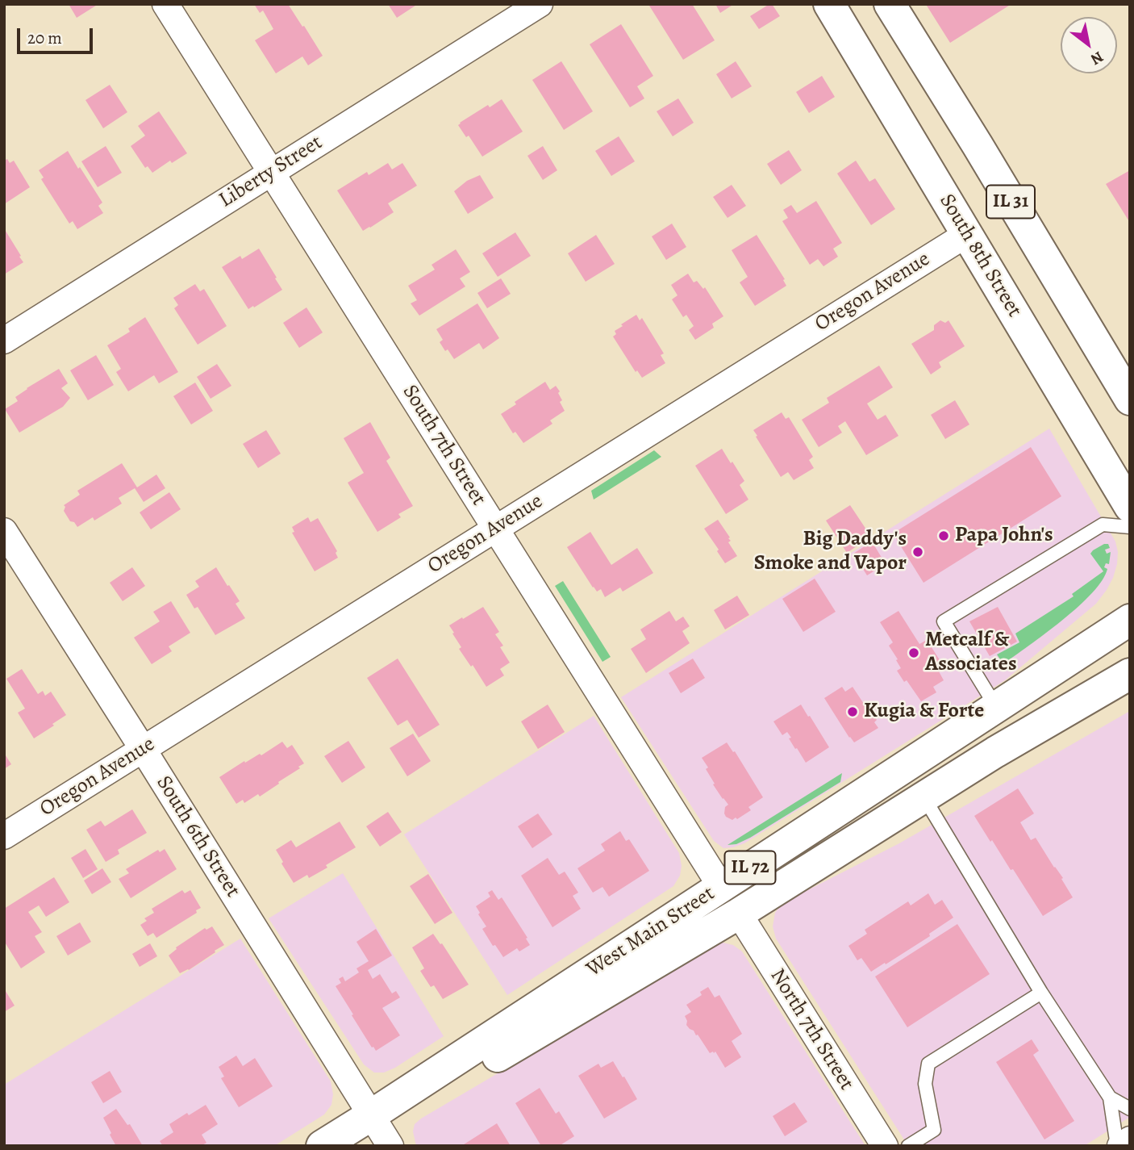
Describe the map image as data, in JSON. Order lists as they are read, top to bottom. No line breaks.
{"streets":{"main road":["IL 31","South 8th Street","IL 72","West Main Street"],"street":["Liberty Street","Oregon Avenue","South 7th Street","South 6th Street","North 7th Street"]},"crossings":[["Liberty Street","South 7th Street"],["South 8th Street","Oregon Avenue"],["Oregon Avenue","South 7th Street"],["Oregon Avenue","South 6th Street"],["South 7th Street","West Main Street"],["South 6th Street","West Main Street"],["West Main Street","North 7th Street"]],"places":["Papa John's","Big Daddy's Smoke and Vapor","Metcalf & Associates","Kugia & Forte"],"scale_bar":"20 m","north":"bottom right"}
